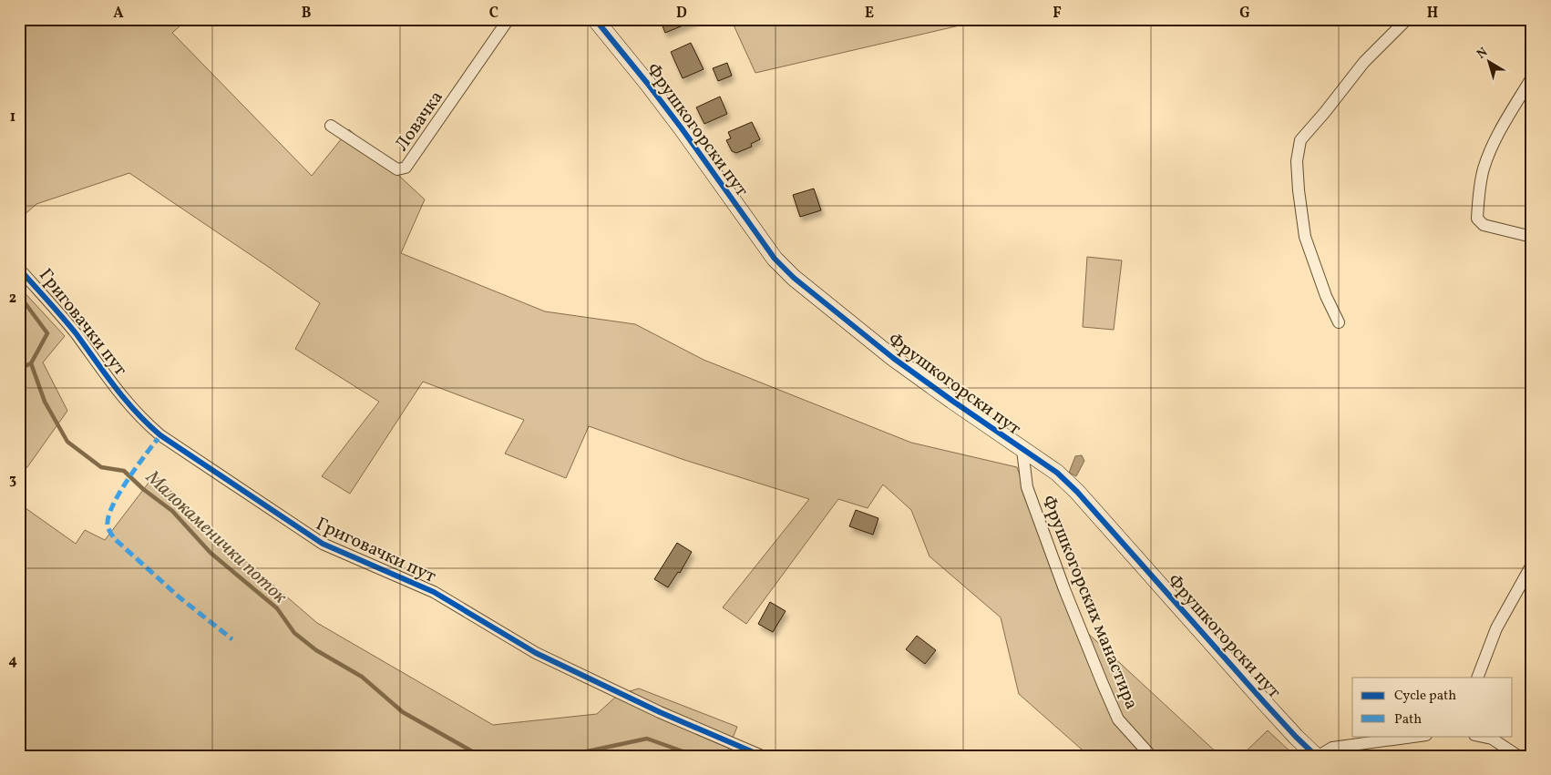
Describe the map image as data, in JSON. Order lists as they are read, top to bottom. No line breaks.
{"streets":{"street":["Ловачка","Фрушкогорски пут","Григовачки пут","Фрушкогорских манастира"]},"crossings":[["Фрушкогорски пут","Фрушкогорских манастира"]],"water":["Малокаменички поток"],"legend":["Cycle path","Path"],"north":"top left","grid":{"columns":["A","B","C","D","E","F","G","H"],"rows":["1","2","3","4"]}}
